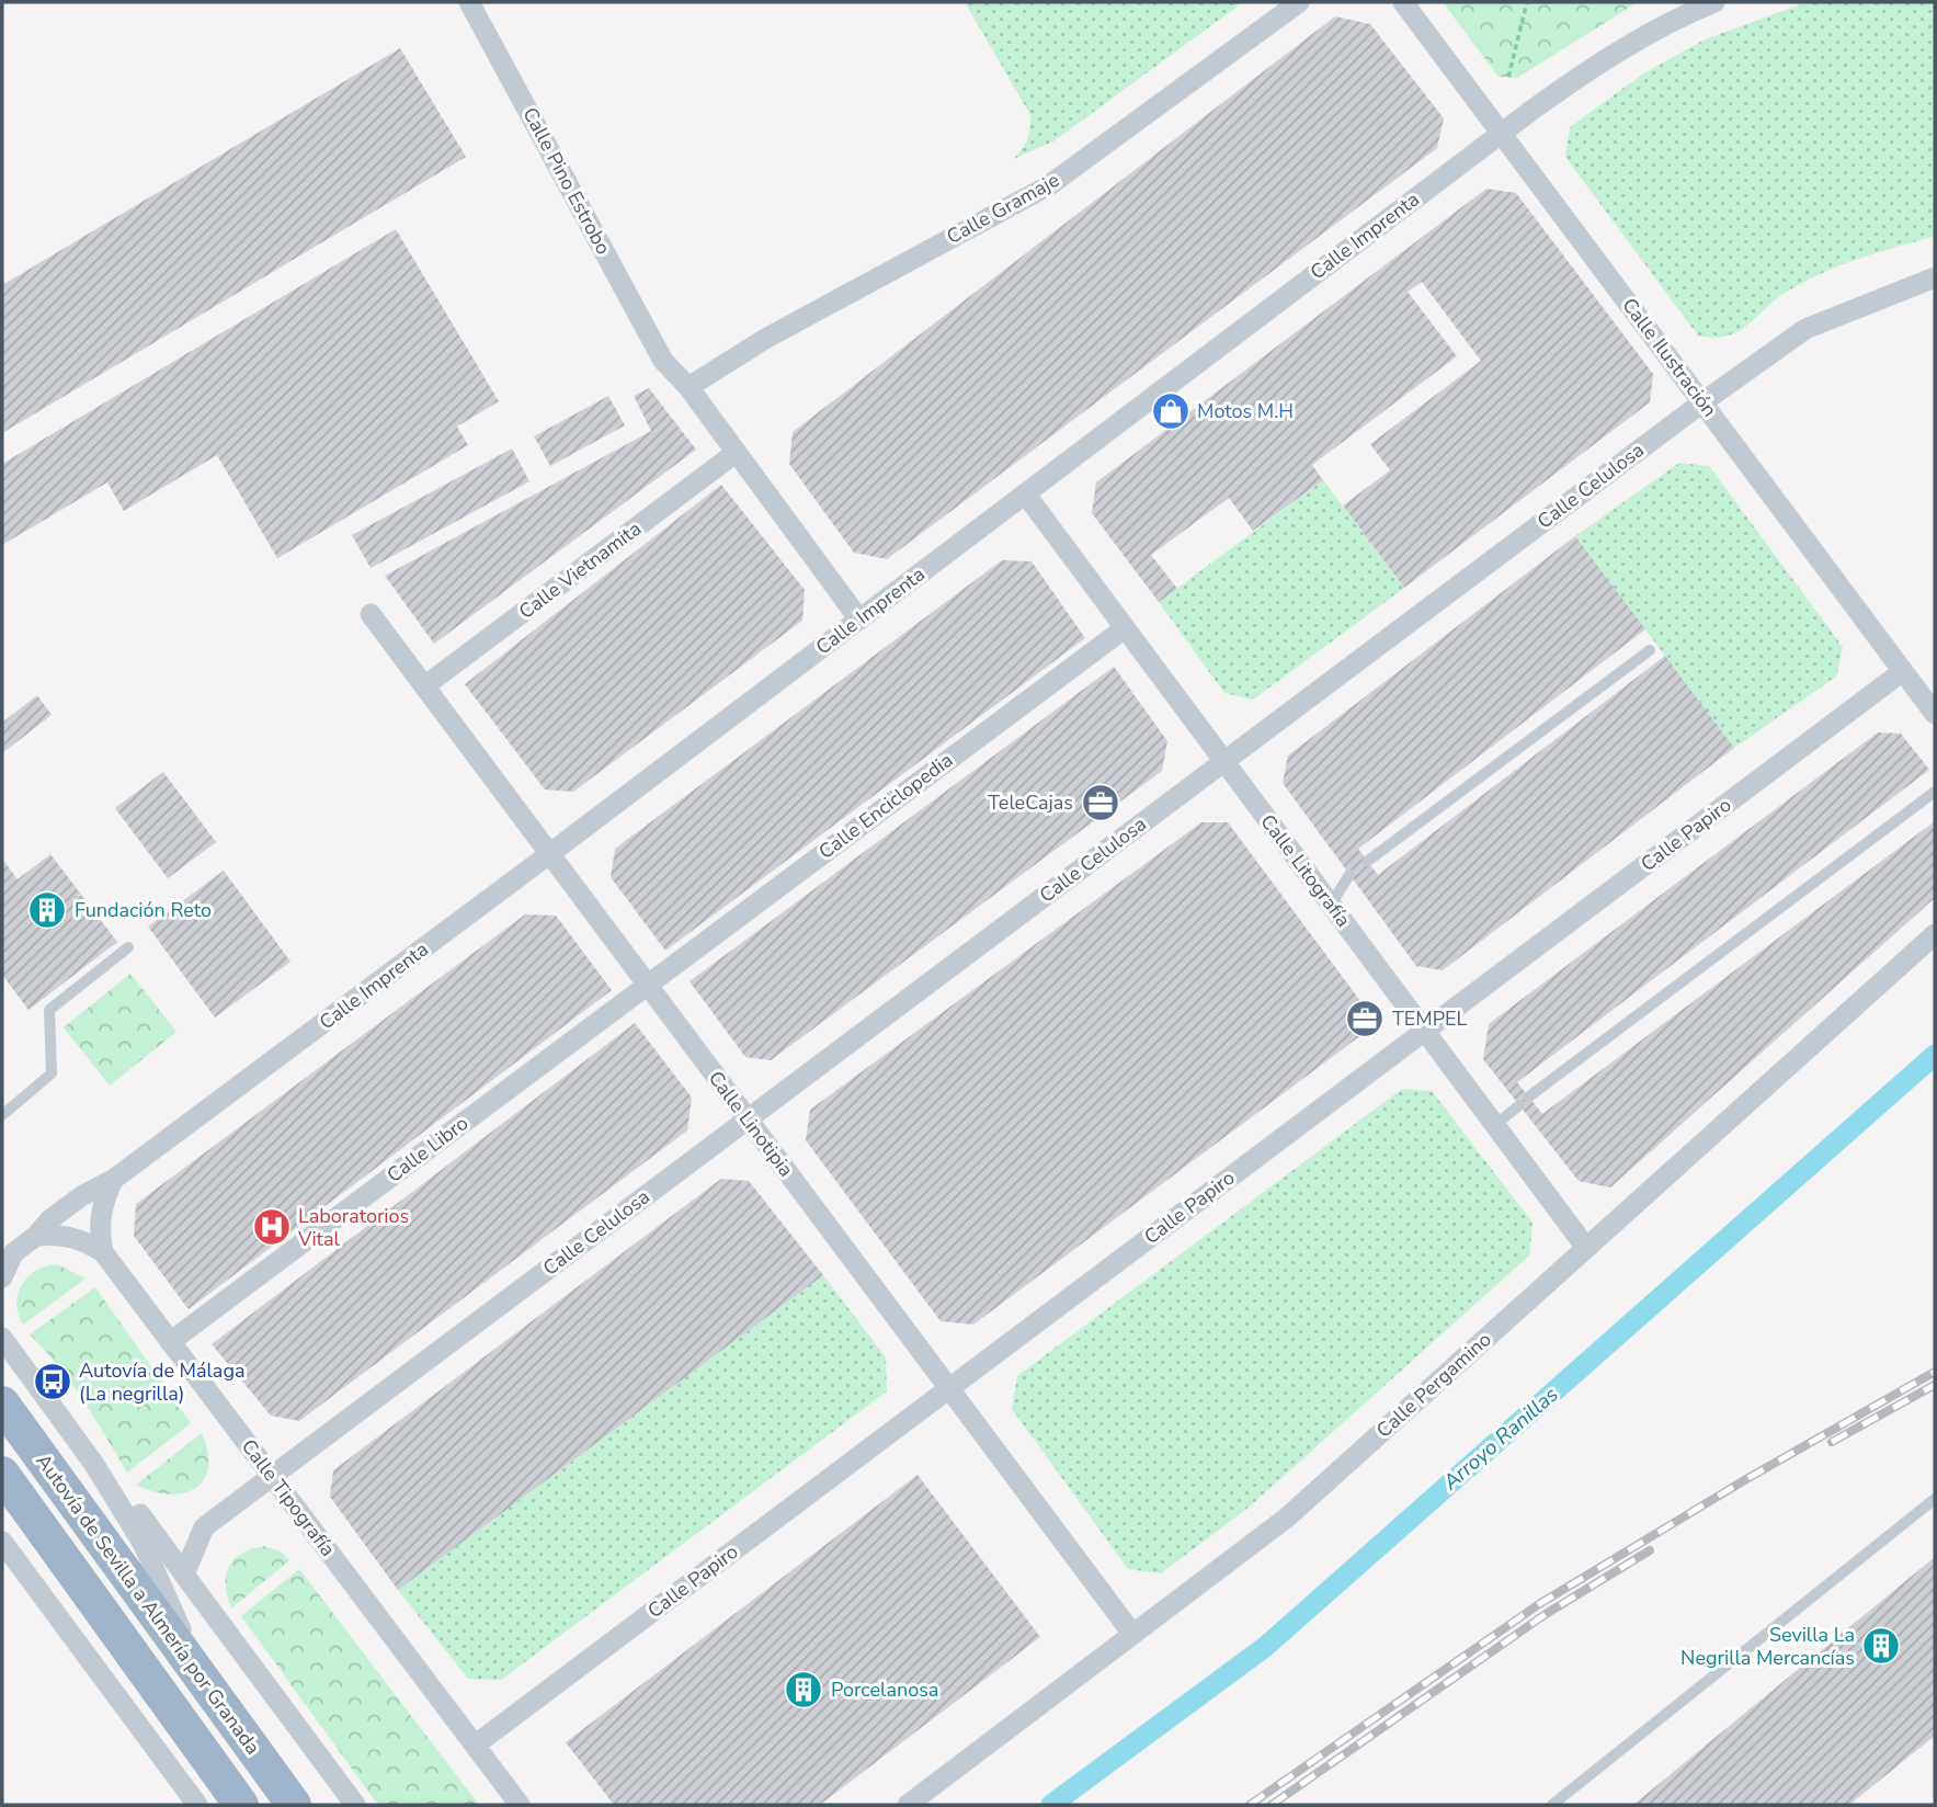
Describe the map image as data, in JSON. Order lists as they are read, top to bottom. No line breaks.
{"streets":{"highway":["Autovía de Sevilla a Almería por Granada"],"street":["Calle Pino Estrobo","Calle Gramaje","Calle Imprenta","Calle Ilustración","Calle Celulosa","Calle Vietnamita","Calle Enciclopedia","Calle Papiro","Calle Litografía","Calle Linotipia","Calle Libro","Calle Pergamino","Calle Tipografía"]},"crossings":[["Calle Pino Estrobo","Calle Gramaje"],["Calle Pino Estrobo","Calle Imprenta"],["Calle Pino Estrobo","Calle Vietnamita"],["Calle Imprenta","Calle Ilustración"],["Calle Imprenta","Calle Litografía"],["Calle Imprenta","Calle Linotipia"],["Calle Ilustración","Calle Celulosa"],["Calle Ilustración","Calle Papiro"],["Calle Celulosa","Calle Litografía"],["Calle Celulosa","Calle Linotipia"],["Calle Celulosa","Calle Tipografía"],["Calle Vietnamita","Calle Linotipia"],["Calle Enciclopedia","Calle Litografía"],["Calle Enciclopedia","Calle Linotipia"],["Calle Enciclopedia","Calle Libro"],["Calle Papiro","Calle Litografía"],["Calle Papiro","Calle Linotipia"],["Calle Papiro","Calle Tipografía"],["Calle Litografía","Calle Pergamino"],["Calle Linotipia","Calle Libro"],["Calle Linotipia","Calle Pergamino"],["Calle Libro","Calle Tipografía"]],"water":["Arroyo Ranillas"],"places":{"shop":["Motos M.H"],"office":["TeleCajas","TEMPEL"],"building":["Fundación Reto","Sevilla La Negrilla Mercancías","Porcelanosa"],"hospital":["Laboratorios Vital"],"bus stop":["Autovía de Málaga (La negrilla)"]}}
